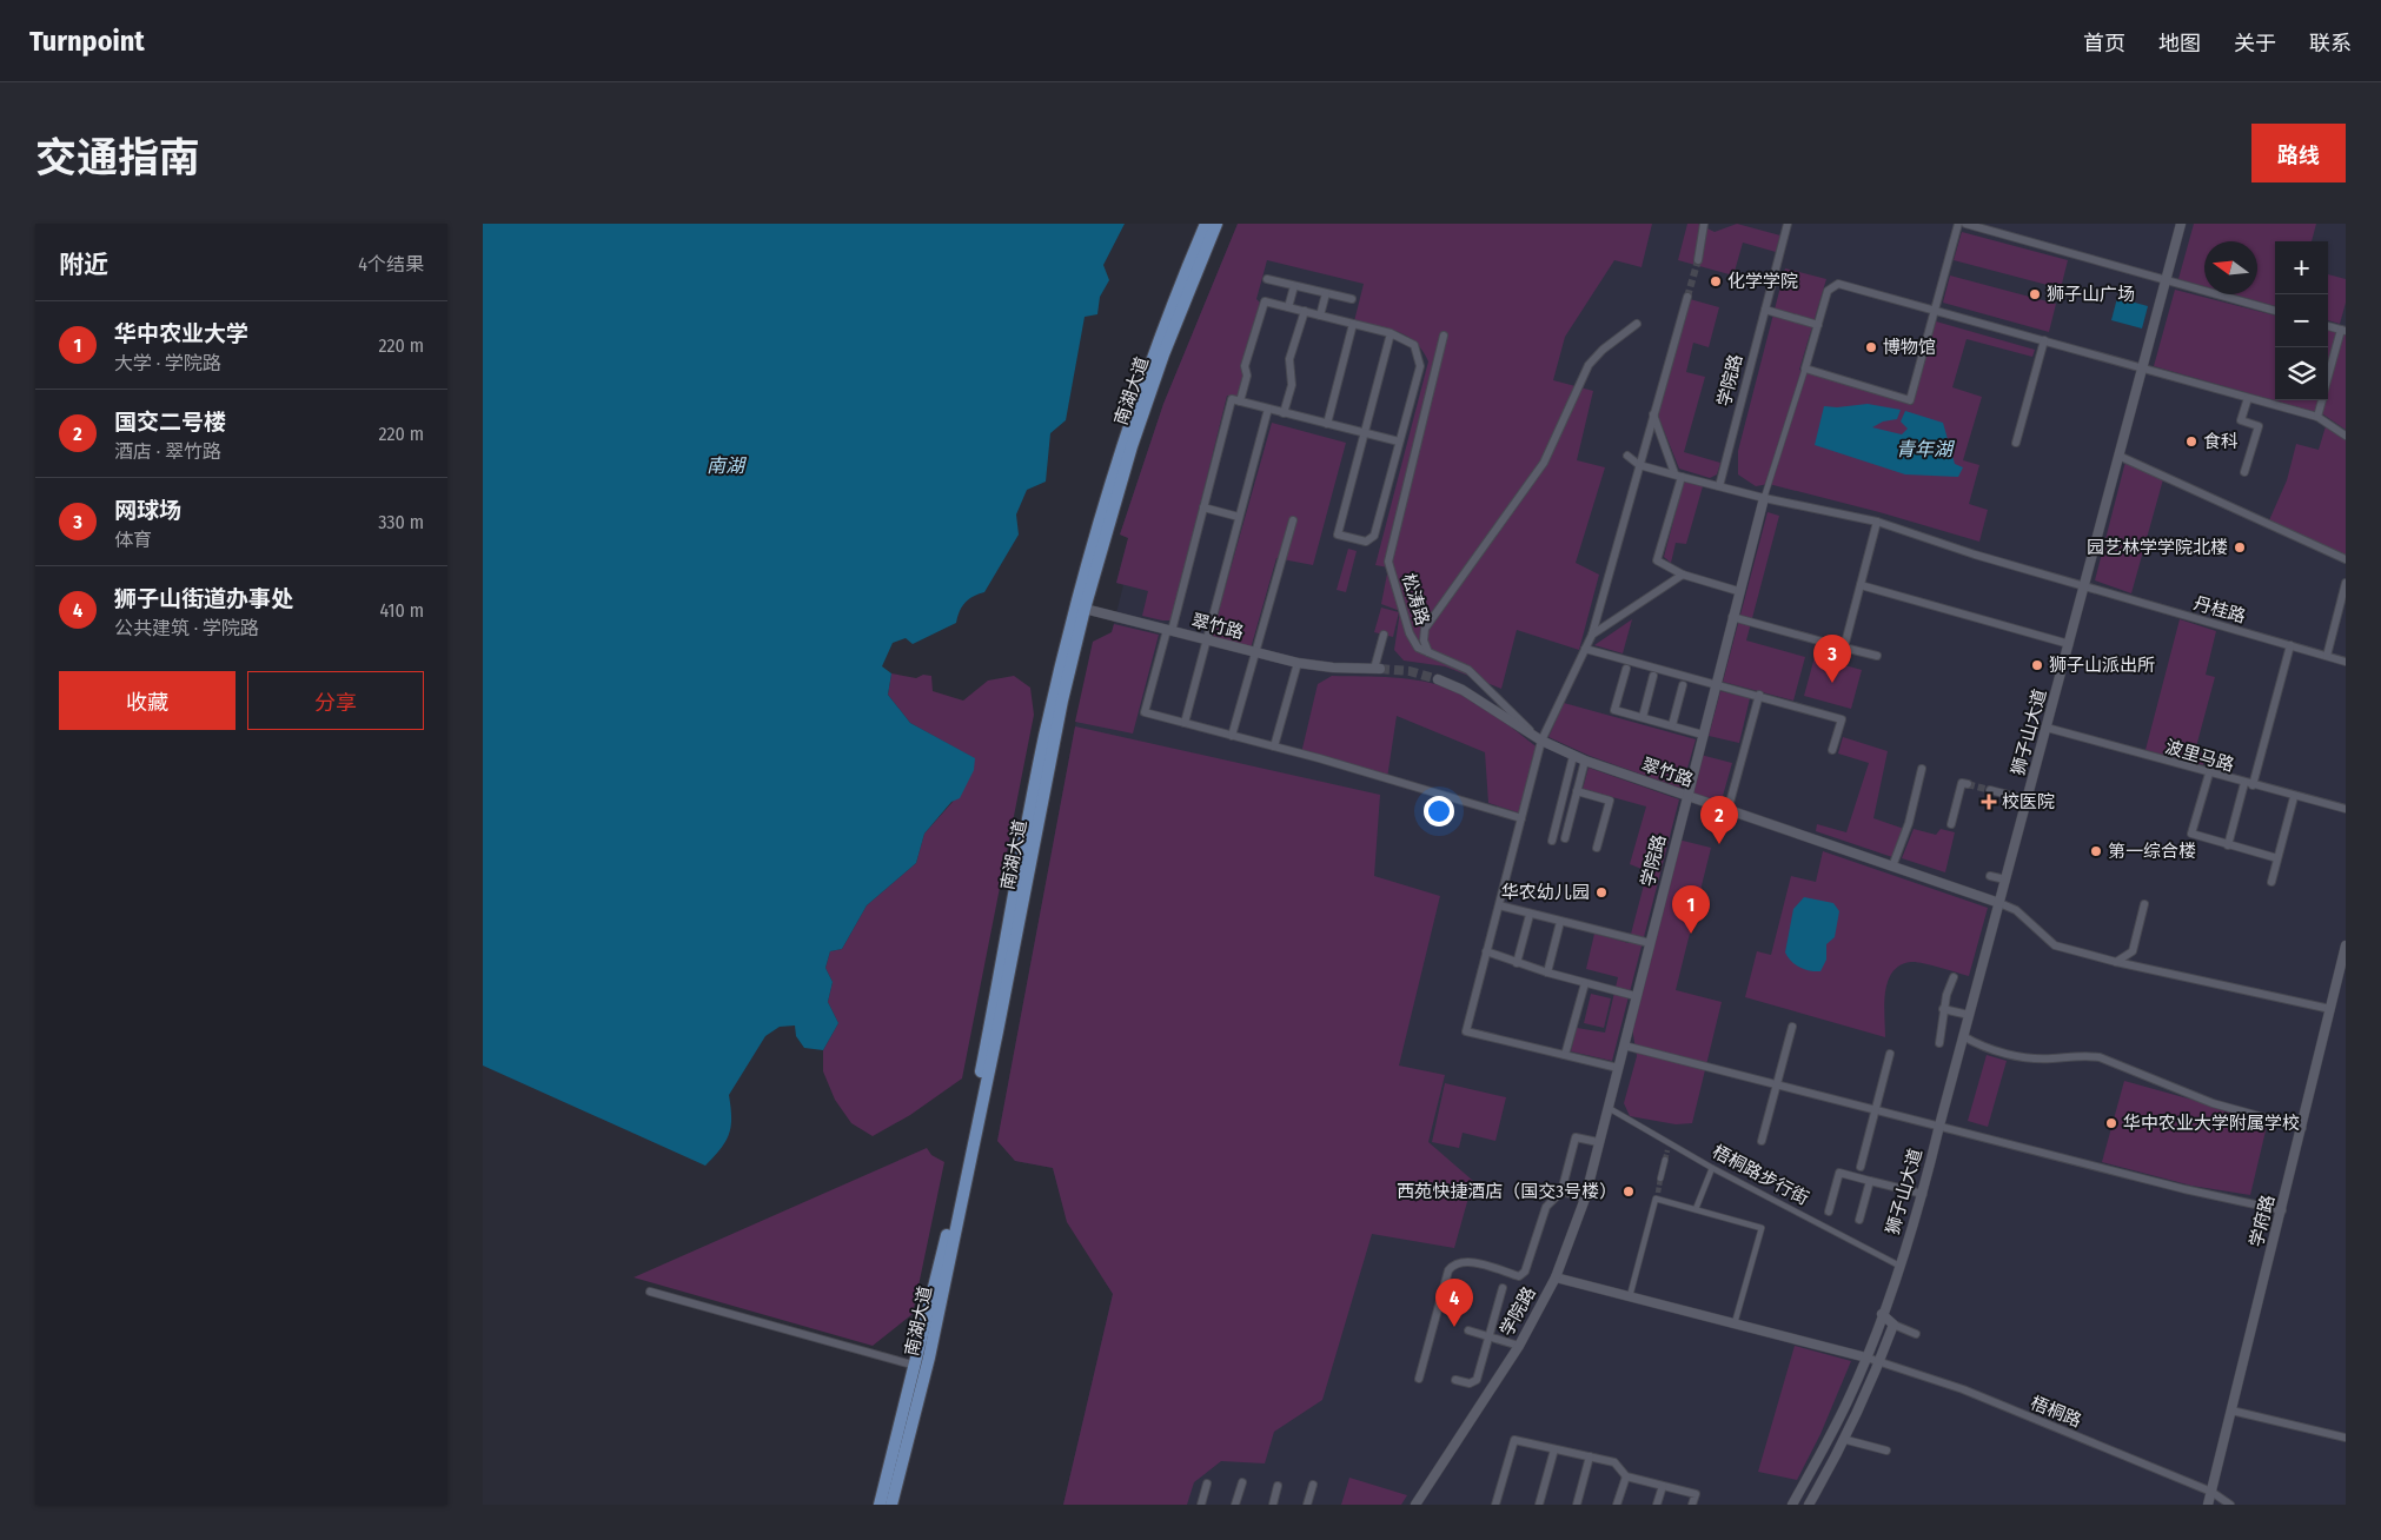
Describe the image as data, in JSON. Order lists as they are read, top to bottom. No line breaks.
{"streets":{"main road":["南湖大道"],"street":["学院路","松涛路","丹桂路","翠竹路","狮子山大道","波里马路","梧桐路步行街","学府路","梧桐路"]},"crossings":[["学院路","丹桂路"],["学院路","翠竹路"],["学院路","梧桐路步行街"],["南湖大道","翠竹路"],["松涛路","翠竹路"],["丹桂路","狮子山大道"],["翠竹路","狮子山大道"],["狮子山大道","波里马路"],["狮子山大道","梧桐路步行街"],["狮子山大道","梧桐路"],["学府路","梧桐路"]],"water":["青年湖","南湖"],"places":{"other":["化学学院","狮子山广场","博物馆","食科","园艺林学学院北楼","狮子山派出所","第一综合楼","华农幼儿园","华中农业大学附属学校","西苑快捷酒店（国交3号楼）"],"health":["校医院"]},"north":"left","page":{"header":"Turnpoint","nav":["首页","地图","关于","联系"],"title":"交通指南","buttons":["路线",["收藏","分享"]],"heading":["附近","4个结果"],"map_buttons":["+","−"],"list":[{"mark":"1","name":"华中农业大学","note":"大学 · 学院路","value":"220 m"},{"mark":"2","name":"国交二号楼","note":"酒店 · 翠竹路","value":"220 m"},{"mark":"3","name":"网球场","note":"体育","value":"330 m"},{"mark":"4","name":"狮子山街道办事处","note":"公共建筑 · 学院路","value":"410 m"}],"pins":["3","2","1","4"]}}
